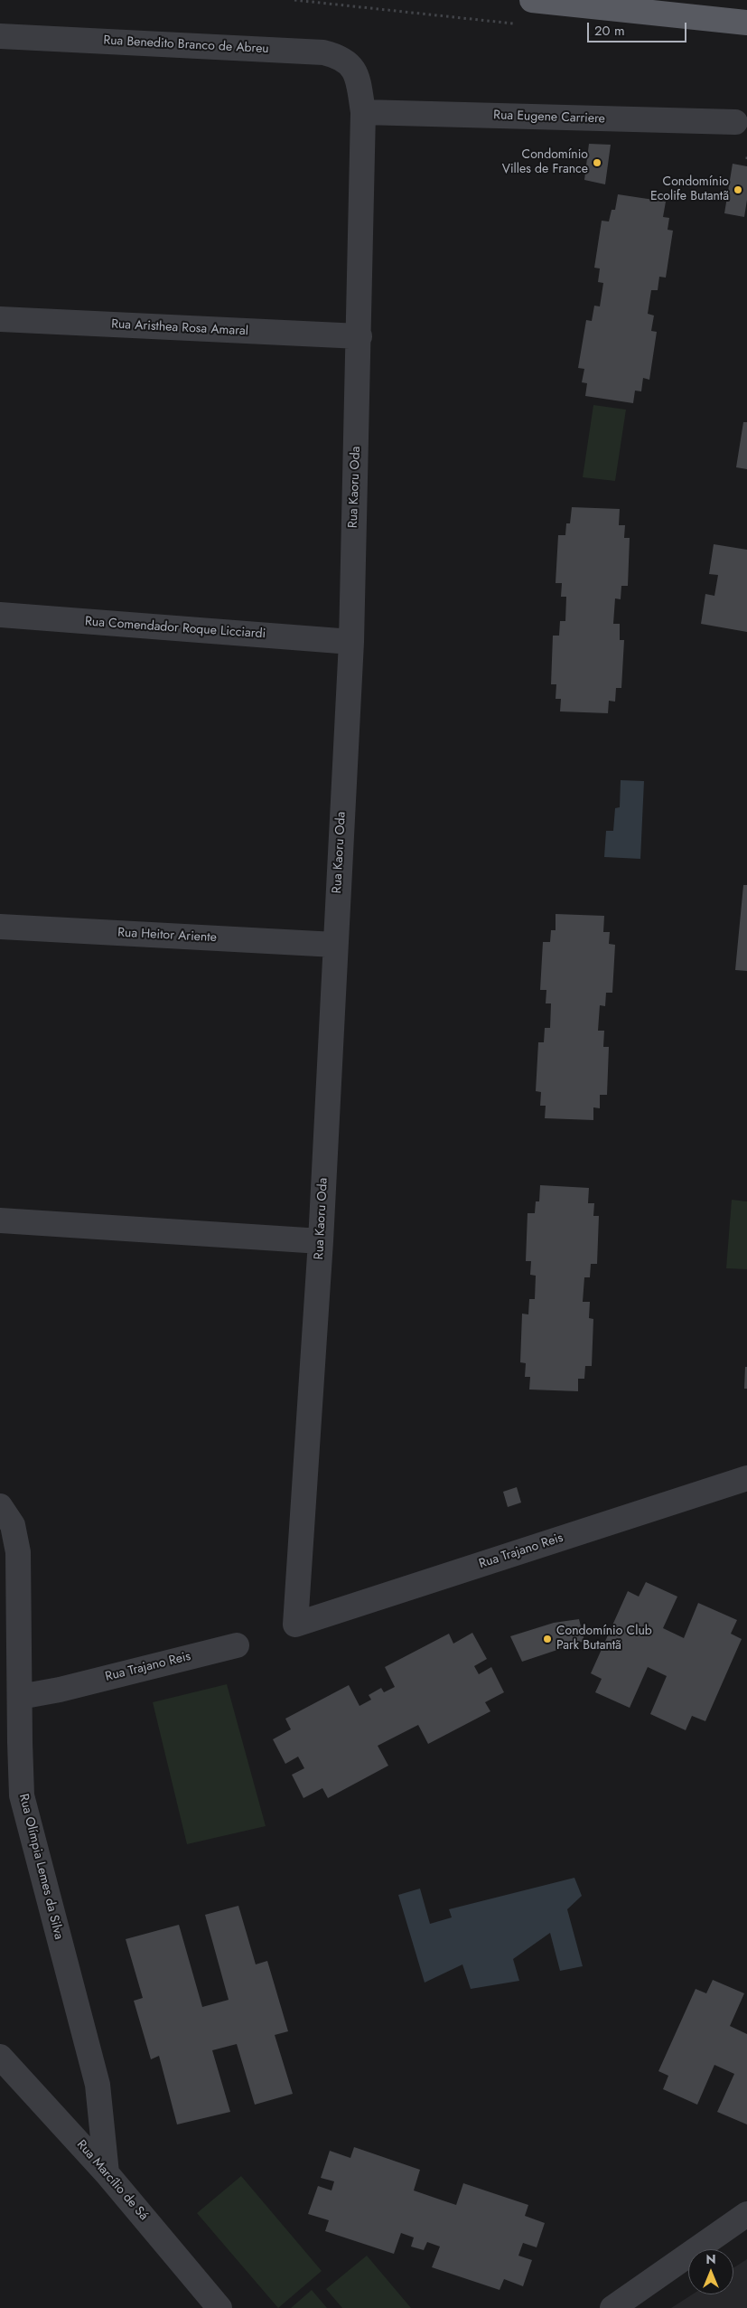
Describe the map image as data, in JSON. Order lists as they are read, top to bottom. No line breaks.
{"streets":{"street":["Rua Benedito Branco de Abreu","Rua Eugene Carriere","Rua Aristhea Rosa Amaral","Rua Kaoru Oda","Rua Comendador Roque Licciardi","Rua Heitor Ariente","Rua Trajano Reis","Rua Olímpia Lemes da Silva","Rua Marcílio de Sá"]},"crossings":[["Rua Benedito Branco de Abreu","Rua Kaoru Oda"],["Rua Eugene Carriere","Rua Kaoru Oda"],["Rua Aristhea Rosa Amaral","Rua Kaoru Oda"],["Rua Kaoru Oda","Rua Comendador Roque Licciardi"],["Rua Kaoru Oda","Rua Heitor Ariente"],["Rua Kaoru Oda","Rua Trajano Reis"],["Rua Trajano Reis","Rua Olímpia Lemes da Silva"],["Rua Olímpia Lemes da Silva","Rua Marcílio de Sá"]],"places":["Condomínio Villes de France","Condomínio Ecolife Butantã","Condomínio Club Park Butantã"],"scale_bar":"20 m","north":"top"}
